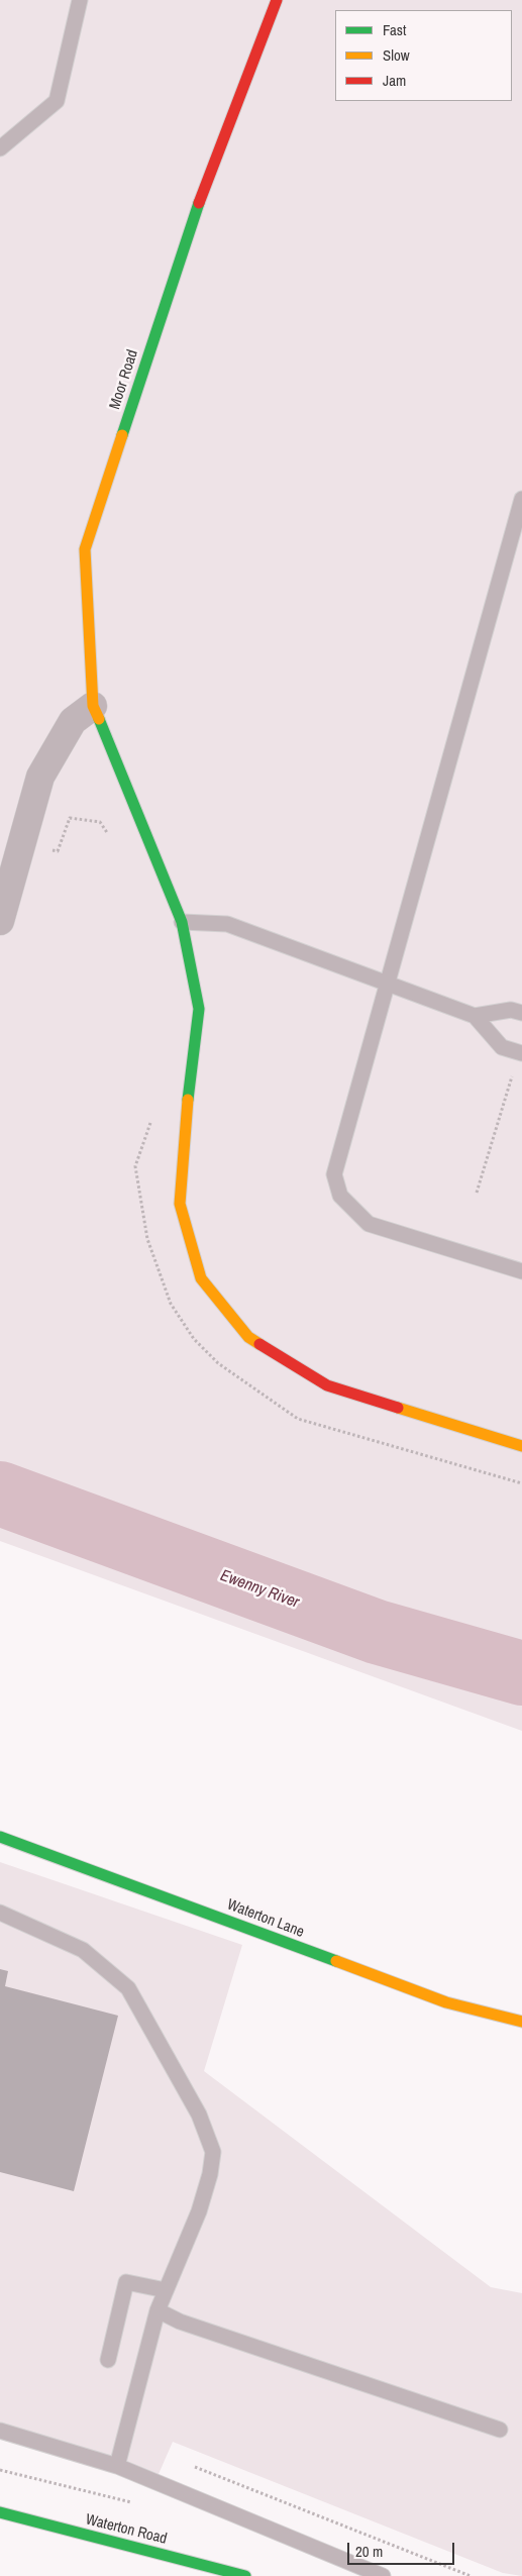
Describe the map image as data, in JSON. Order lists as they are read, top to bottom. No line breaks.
{"streets":{"street":["Moor Road","Waterton Lane","Waterton Road"]},"water":["Ewenny River"],"legend":["Fast","Slow","Jam"],"scale_bar":"20 m"}
